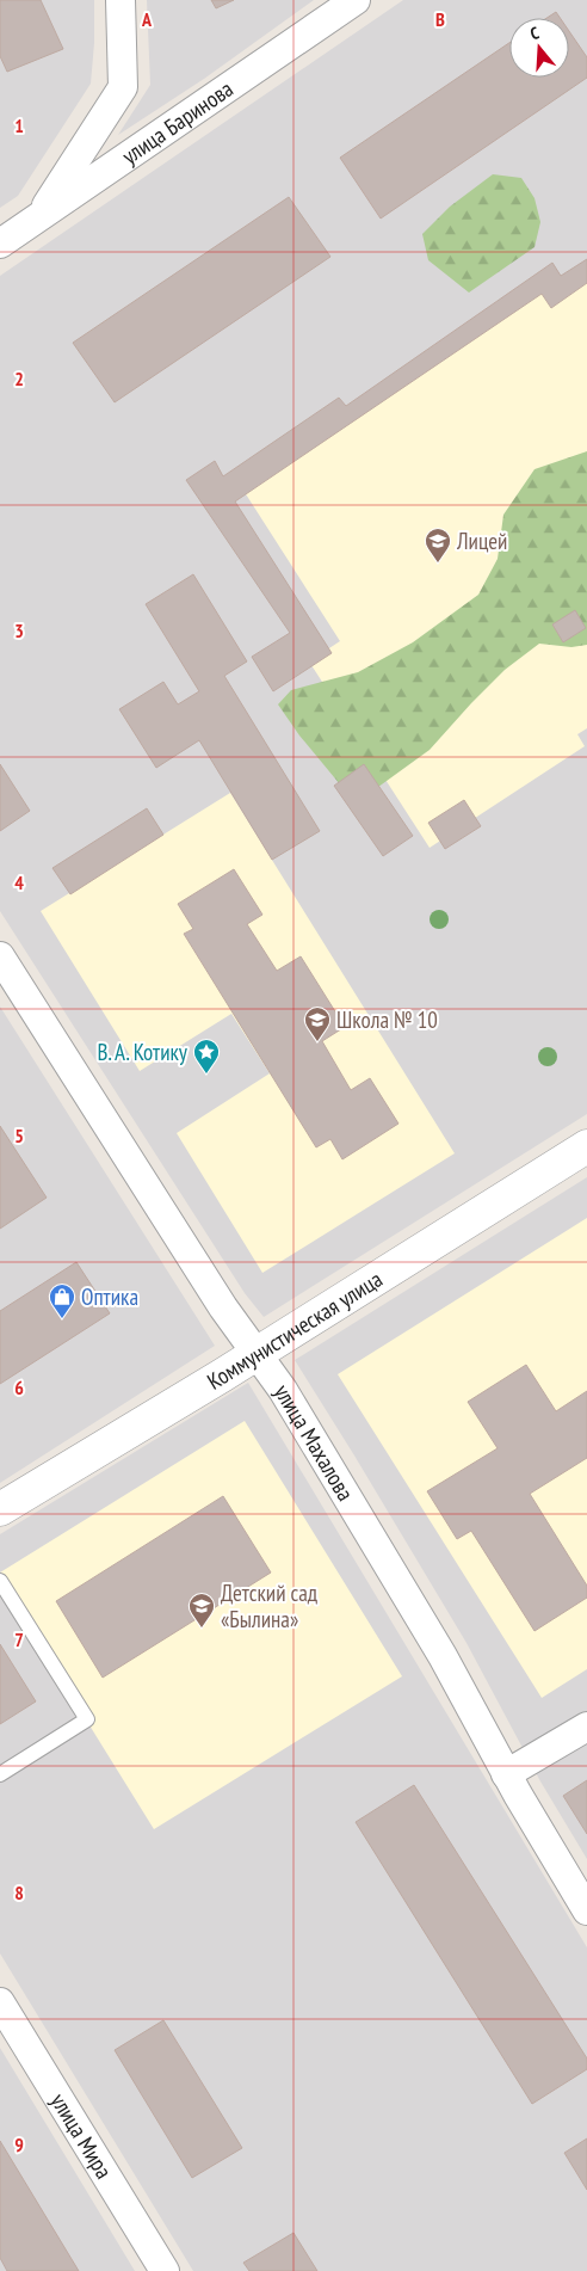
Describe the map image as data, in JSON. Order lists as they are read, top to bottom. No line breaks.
{"streets":{"street":["улица Баринова","Коммунистическая улица","улица Махалова","улица Мира"]},"crossings":[["Коммунистическая улица","улица Махалова"]],"places":{"school or university":["Лицей","Школа № 10","Детский сад «Былина»"],"place":["В. А. Котику"],"shop":["Оптика"]},"north":"top","grid":{"columns":["A","B"],"rows":["1","2","3","4","5","6","7","8","9"]}}
